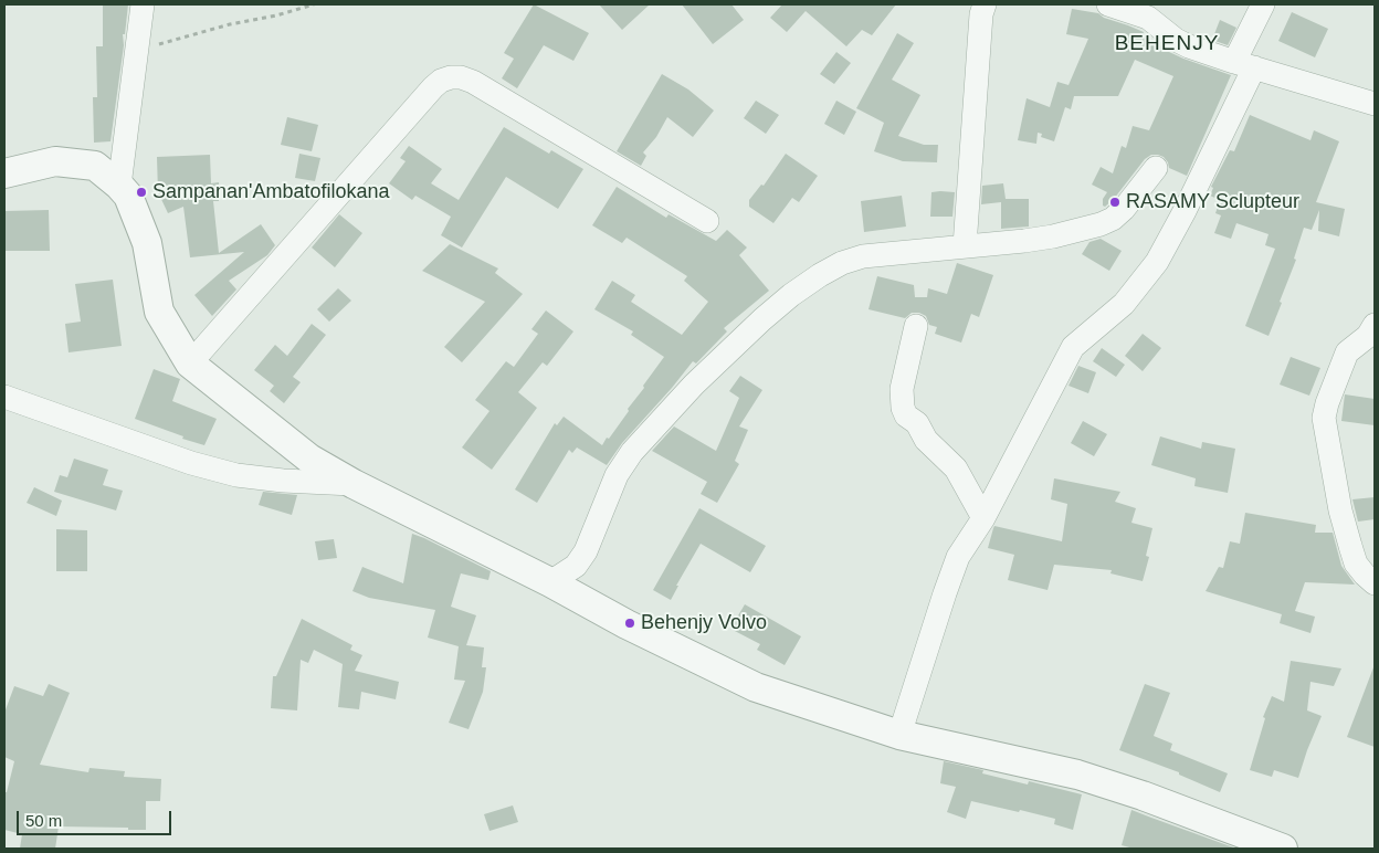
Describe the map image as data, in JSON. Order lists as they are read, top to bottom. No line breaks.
{"districts":["BEHENJY"],"places":["Sampanan'Ambatofilokana","RASAMY Sclupteur","Behenjy Volvo"],"scale_bar":"50 m"}
